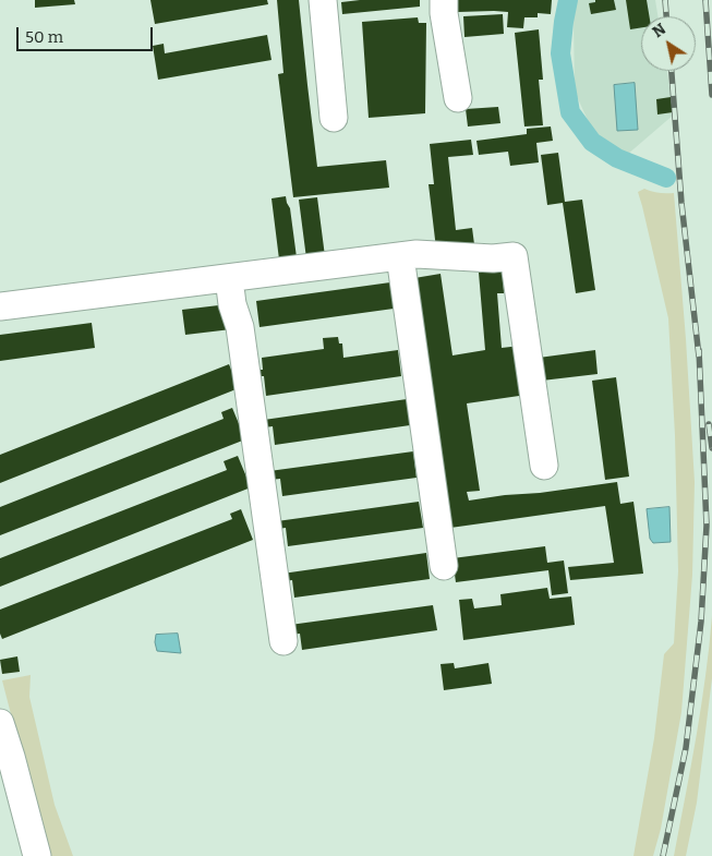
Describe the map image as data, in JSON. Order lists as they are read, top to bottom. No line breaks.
{"scale_bar":"50 m","north":"top left"}
